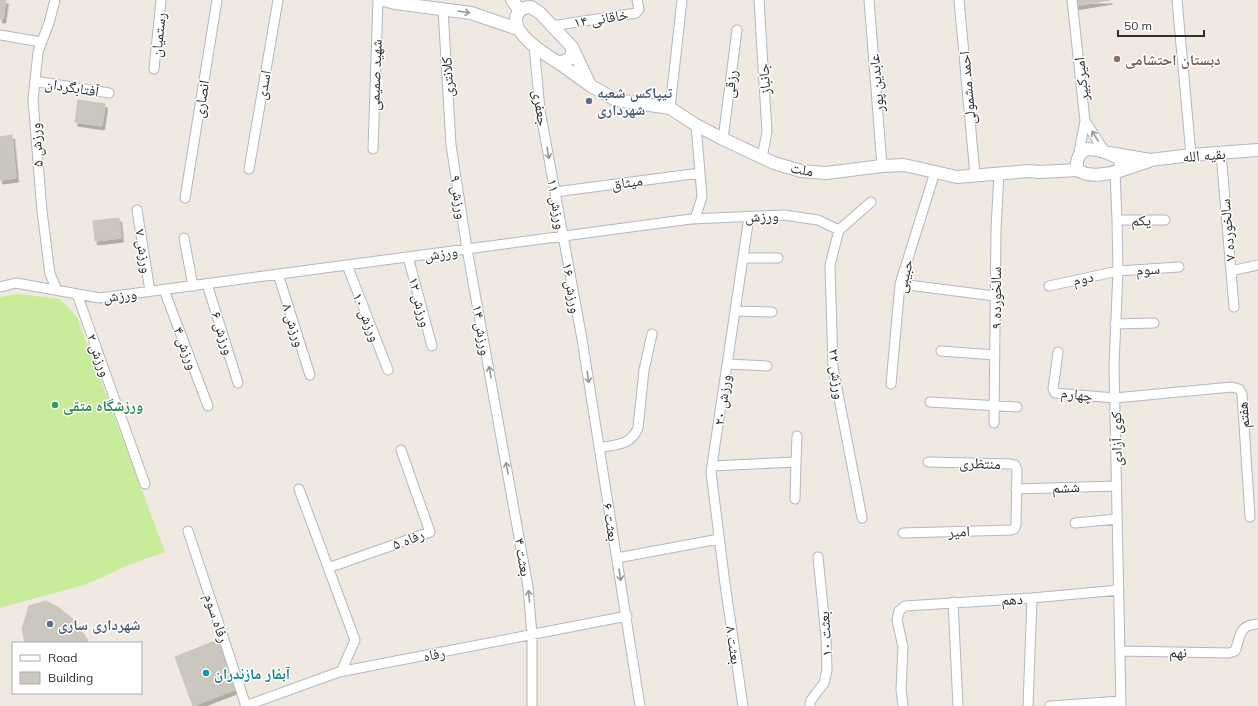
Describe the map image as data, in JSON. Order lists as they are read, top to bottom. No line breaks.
{"streets":{"main road":["بقیه الله","ملت"],"street":["خاقانی ۱۴","رستمیان","شهید صمیمی","کلانتری","جانباز","امیرکبیر","عابدین پور","رزقی","اسدی","آفتابگردان","احمد مشمولی","انصاری","جعفری","ورزش ۵","میثاق","ورزش ۹","ورزش ۱۱","ورزش","یکم","سالخورده ۷","ورزش ۷","سوم","حبیبی","دوم","ورزش ۱۶","سالخورده ۹","ورزش ۱۲","ورزش ۱۰","ورزش ۸","ورزش ۱۴","ورزش ۶","ورزش ۴","ورزش ۲","ورزش ۲۲","چهارم","ورزش ۲۰","هفتم","کوی آزادی","منتظری","ششم","بعثت ۶","امیر","رفاه ۵","بعثت ۴","دهم","رفاه سوم","بعثت ۱۰","بعثت ٨","نهم","رفاه"]},"crossings":[["کلانتری","ورزش ۹"],["جانباز","ملت"],["امیرکبیر","ملت"],["عابدین پور","ملت"],["رزقی","ملت"],["آفتابگردان","ورزش ۵"],["احمد مشمولی","ملت"],["جعفری","ملت"],["جعفری","ورزش ۱۱"],["ورزش ۵","ورزش"],["بقیه الله","سالخورده ۷"],["ملت","حبیبی"],["ملت","سالخورده ۹"],["میثاق","ورزش ۱۱"],["ورزش ۹","ورزش"],["ورزش ۹","ورزش ۱۴"],["ورزش ۱۱","ورزش"],["ورزش ۱۱","ورزش ۱۶"],["ورزش","ورزش ۷"],["ورزش","ورزش ۱۶"],["ورزش","ورزش ۱۲"],["ورزش","ورزش ۱۰"],["ورزش","ورزش ۸"],["ورزش","ورزش ۱۴"],["ورزش","ورزش ۶"],["ورزش","ورزش ۴"],["ورزش","ورزش ۲"],["ورزش","ورزش ۲۲"],["ورزش","ورزش ۲۰"],["یکم","کوی آزادی"],["سوم","دوم"],["سوم","کوی آزادی"],["دوم","کوی آزادی"],["ورزش ۱۶","بعثت ۶"],["ورزش ۱۴","بعثت ۴"],["چهارم","هفتم"],["چهارم","کوی آزادی"],["ورزش ۲۰","بعثت ٨"],["هفتم","کوی آزادی"],["کوی آزادی","ششم"],["کوی آزادی","دهم"],["کوی آزادی","نهم"],["منتظری","ششم"],["منتظری","امیر"],["بعثت ۶","رفاه"],["بعثت ۴","رفاه"],["رفاه سوم","رفاه"]],"one_way":["جعفری","ورزش ۱۴","بعثت ۶","بعثت ۴"],"places":["دبستان احتشامی","تیپاکس شعبه شهرداری","ورزشگاه متقی","شهرداری ساری","آبفار مازندران"],"legend":["Road","Building"],"scale_bar":"50 m"}
